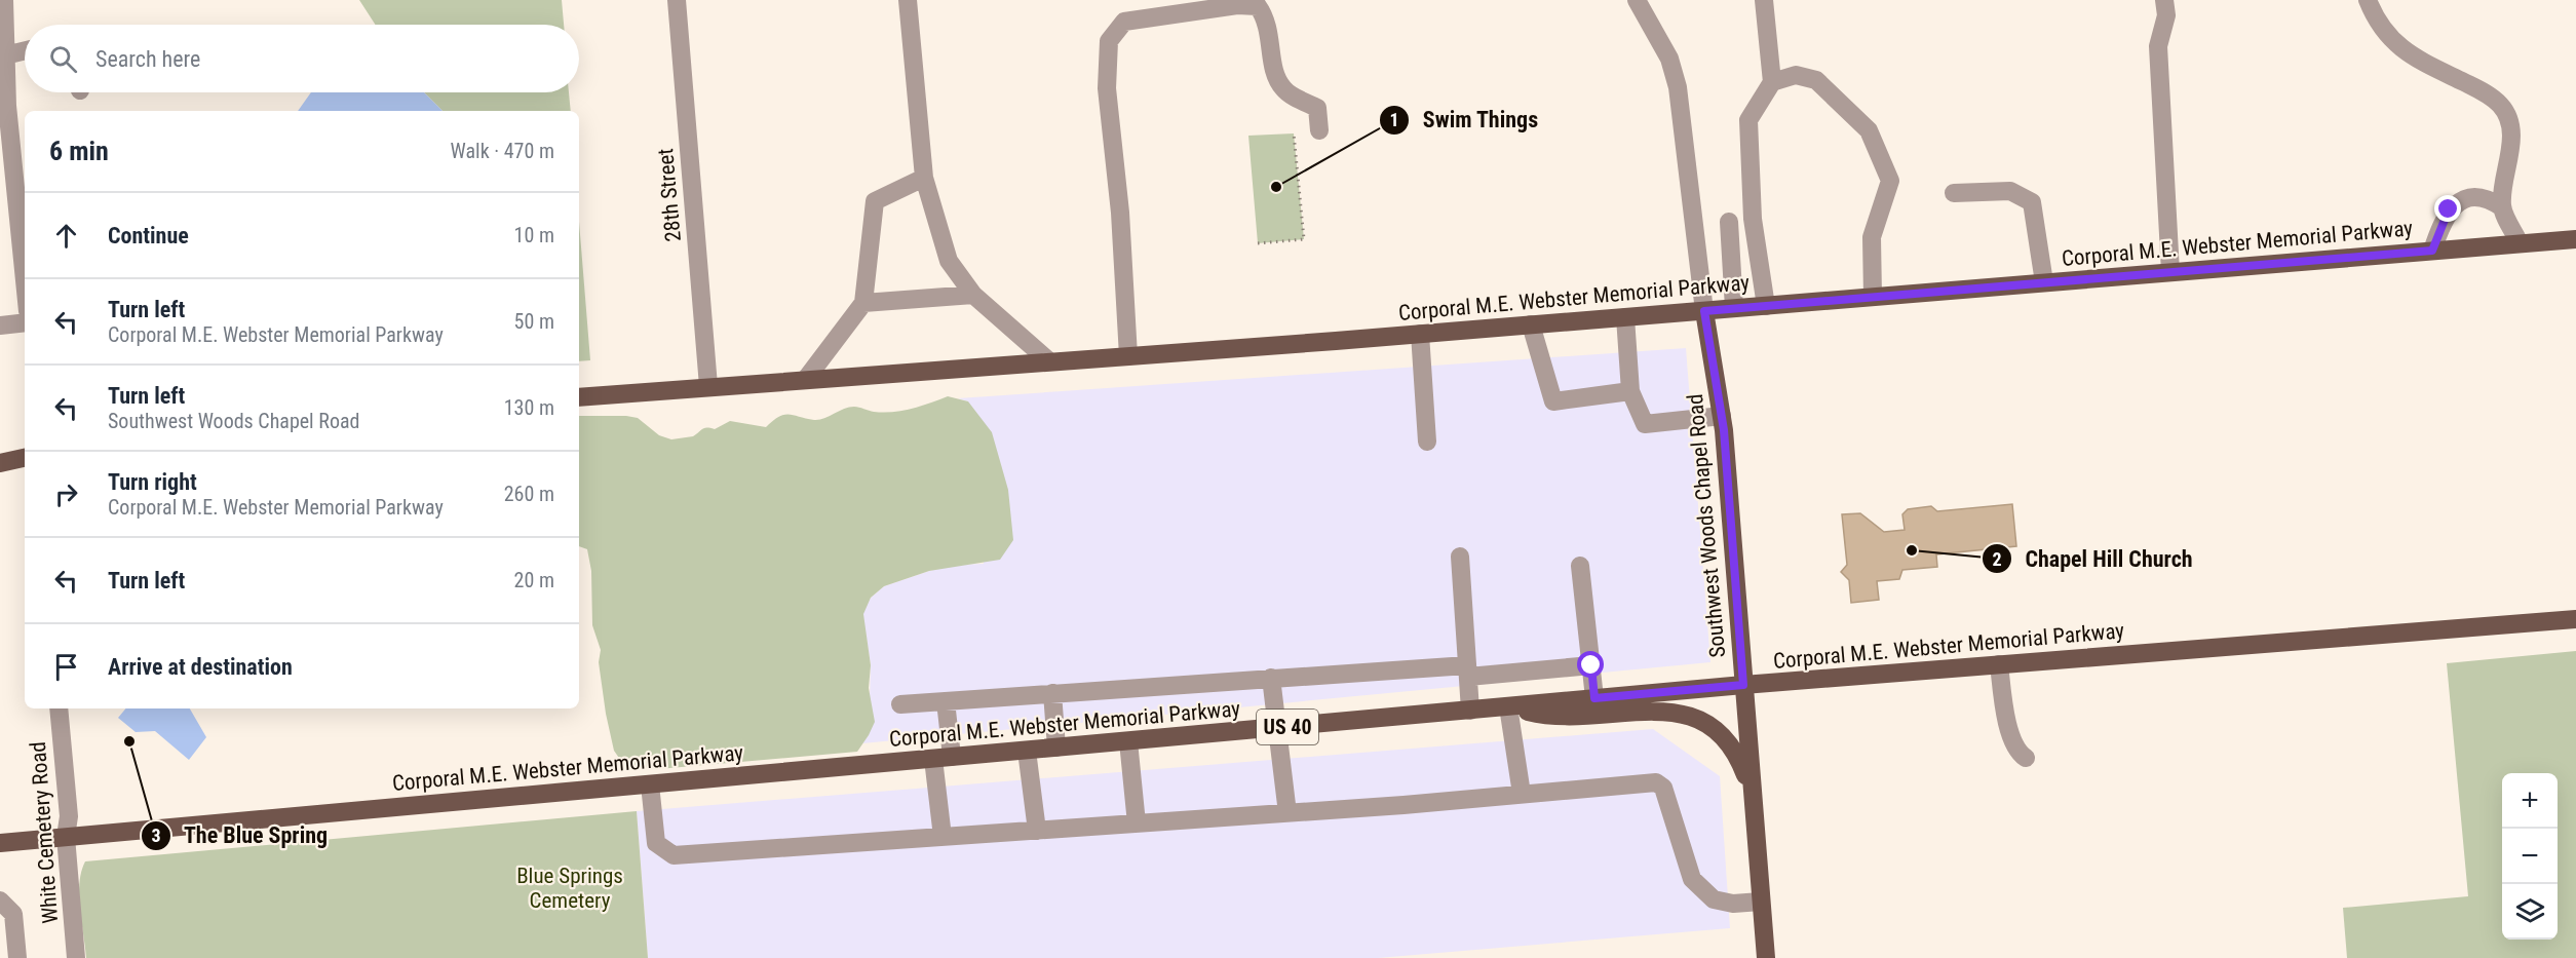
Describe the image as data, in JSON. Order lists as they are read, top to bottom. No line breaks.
{"streets":{"main road":["Corporal M.E. Webster Memorial Parkway","Southwest Woods Chapel Road","US 40"],"street":["28th Street","White Cemetery Road"]},"crossings":[["28th Street","Corporal M.E. Webster Memorial Parkway"],["Corporal M.E. Webster Memorial Parkway","Southwest Woods Chapel Road"],["Corporal M.E. Webster Memorial Parkway","White Cemetery Road"]],"parks":["Blue Springs Cemetery"],"places":["Swim Things","Chapel Hill Church","The Blue Spring"],"page":{"search":"Search here","heading":["6 min","Walk · 470 m"],"list":[["Continue","10 m"],["Turn left","Corporal M.E. Webster Memorial Parkway","50 m"],["Turn left","Southwest Woods Chapel Road","130 m"],["Turn right","Corporal M.E. Webster Memorial Parkway","260 m"],["Turn left","20 m"],"Arrive at destination"],"map_buttons":["+","−"]}}
